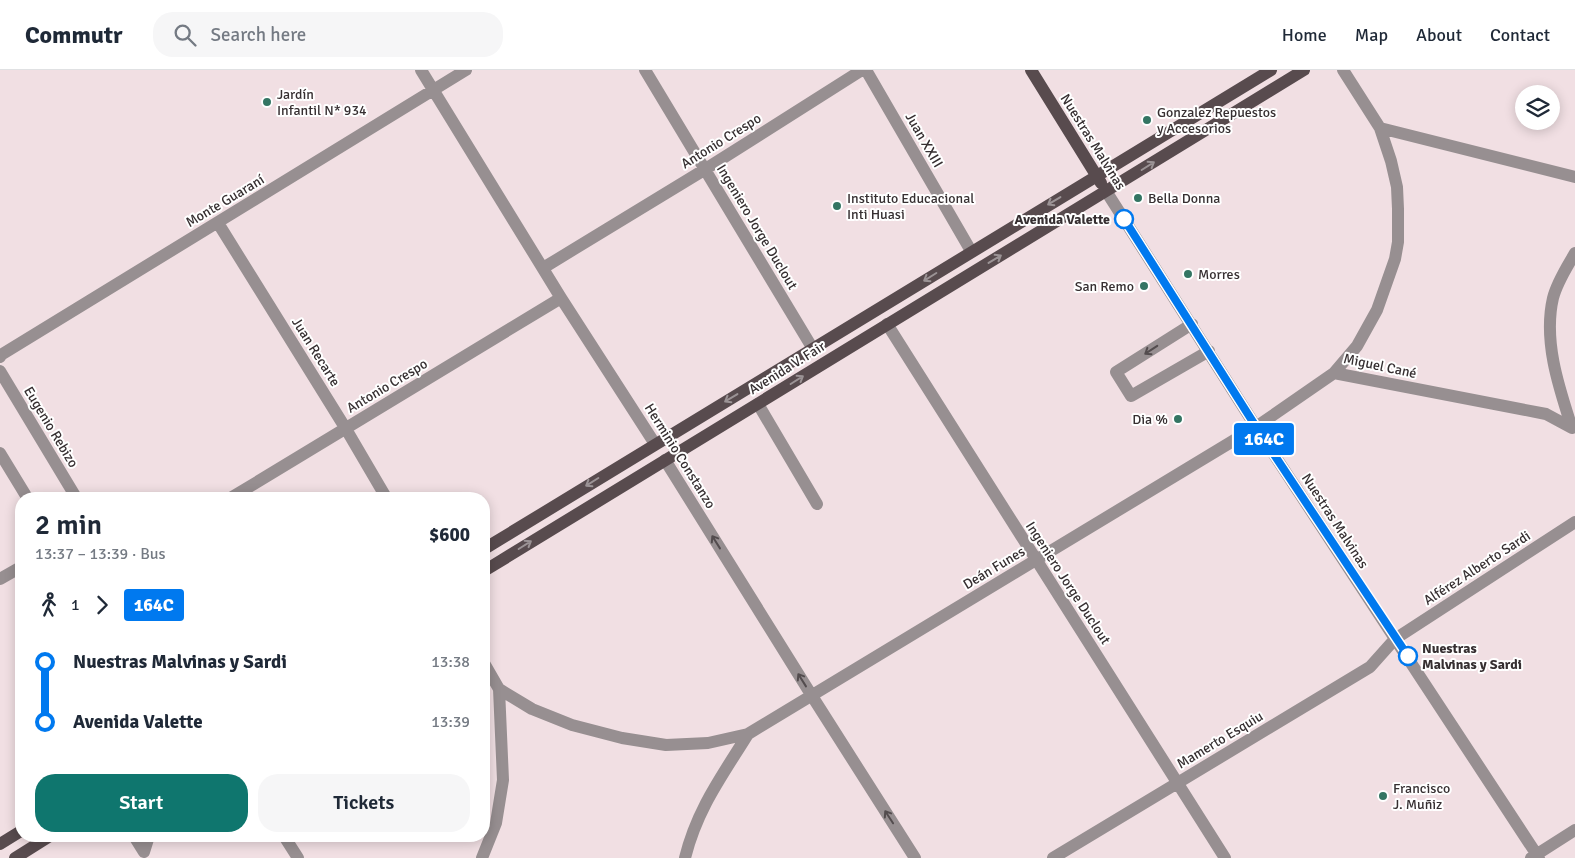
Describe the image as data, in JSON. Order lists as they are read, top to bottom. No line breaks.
{"streets":{"main road":["Nuestras Malvinas","Avenida V. Fair","Herminio Constanzo"],"street":["Juan XXIII","Antonio Crespo","Monte Guaraní","Ingeniero Jorge Duclout","Juan Recarte","Miguel Cané","Eugenio Rebizo","Deán Funes","Alférez Alberto Sardi","Mamerto Esquiu"]},"crossings":[["Juan XXIII","Avenida V. Fair"],["Antonio Crespo","Ingeniero Jorge Duclout"],["Antonio Crespo","Juan Recarte"],["Antonio Crespo","Herminio Constanzo"],["Nuestras Malvinas","Avenida V. Fair"],["Nuestras Malvinas","Deán Funes"],["Nuestras Malvinas","Alférez Alberto Sardi"],["Nuestras Malvinas","Mamerto Esquiu"],["Monte Guaraní","Juan Recarte"],["Monte Guaraní","Herminio Constanzo"],["Ingeniero Jorge Duclout","Avenida V. Fair"],["Ingeniero Jorge Duclout","Deán Funes"],["Ingeniero Jorge Duclout","Mamerto Esquiu"],["Miguel Cané","Deán Funes"],["Avenida V. Fair","Herminio Constanzo"],["Herminio Constanzo","Deán Funes"],["Alférez Alberto Sardi","Mamerto Esquiu"]],"one_way":["Herminio Constanzo"],"places":["Jardín Infantil N* 934","Gonzalez Repuestos y Accesorios","Bella Donna","Instituto Educacional Inti Huasi","Avenida Valette","Morres","San Remo","Dia %","Nuestras Malvinas y Sardi","Francisco J. Muñiz"],"lines":["bus line 164C"],"page":{"header":"Commutr","search":"Search here","nav":["Home","Map","About","Contact"],"on_map":"164C","heading":["2 min","13:37 – 13:39 · Bus","$600"],"legs":["1","164C"],"list":[{"name":"Nuestras Malvinas y Sardi","value":"13:38"},{"name":"Avenida Valette","value":"13:39"}],"buttons":["Start","Tickets"]}}
